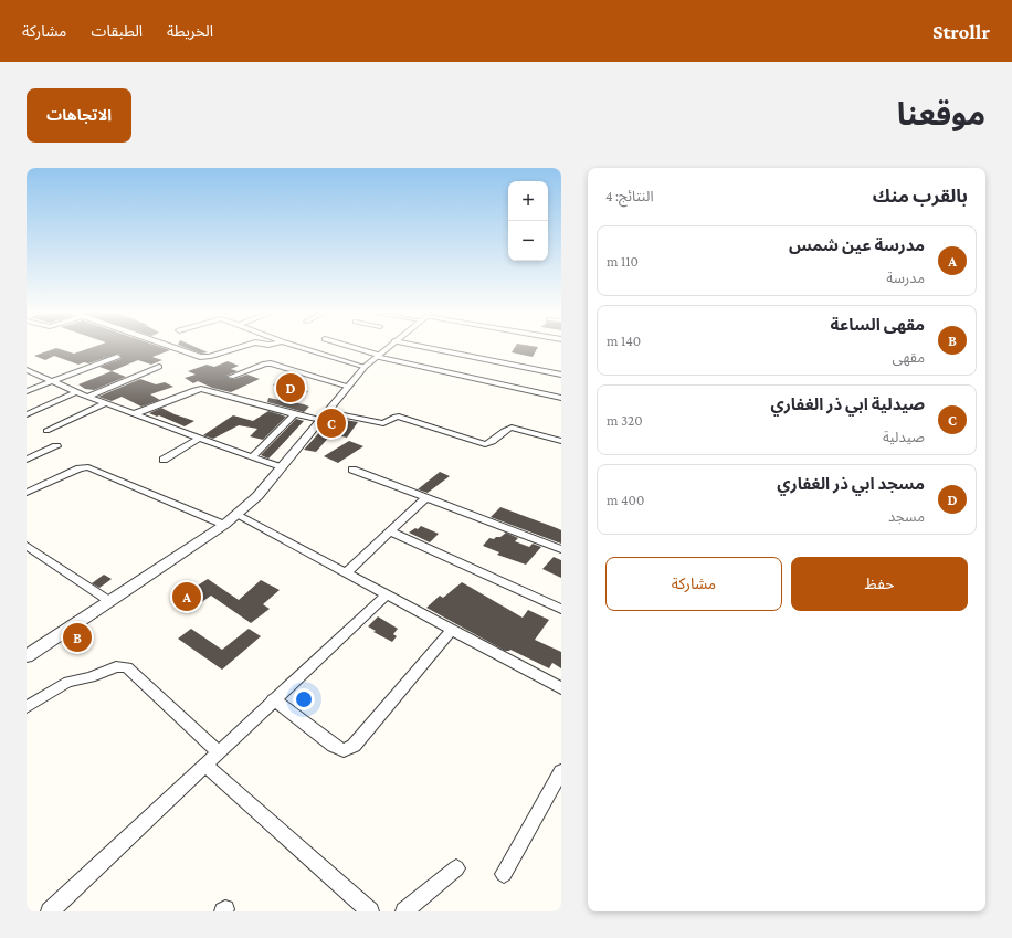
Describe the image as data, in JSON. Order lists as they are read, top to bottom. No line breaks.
{"page":{"header":"Strollr","nav":["الخريطة","الطبقات","مشاركة"],"title":"موقعنا","buttons":["الاتجاهات",["حفظ","مشاركة"]],"heading":["بالقرب منك","النتائج: 4"],"map_buttons":["+","−"],"list":[{"mark":"A","name":"مدرسة عين شمس","note":"مدرسة","value":"110 m"},{"mark":"B","name":"مقهى الساعة","note":"مقهى","value":"140 m"},{"mark":"C","name":"صيدلية ابي ذر الغفاري","note":"صيدلية","value":"320 m"},{"mark":"D","name":"مسجد ابي ذر الغفاري","note":"مسجد","value":"400 m"}],"pins":["D","C","A","B"]}}
